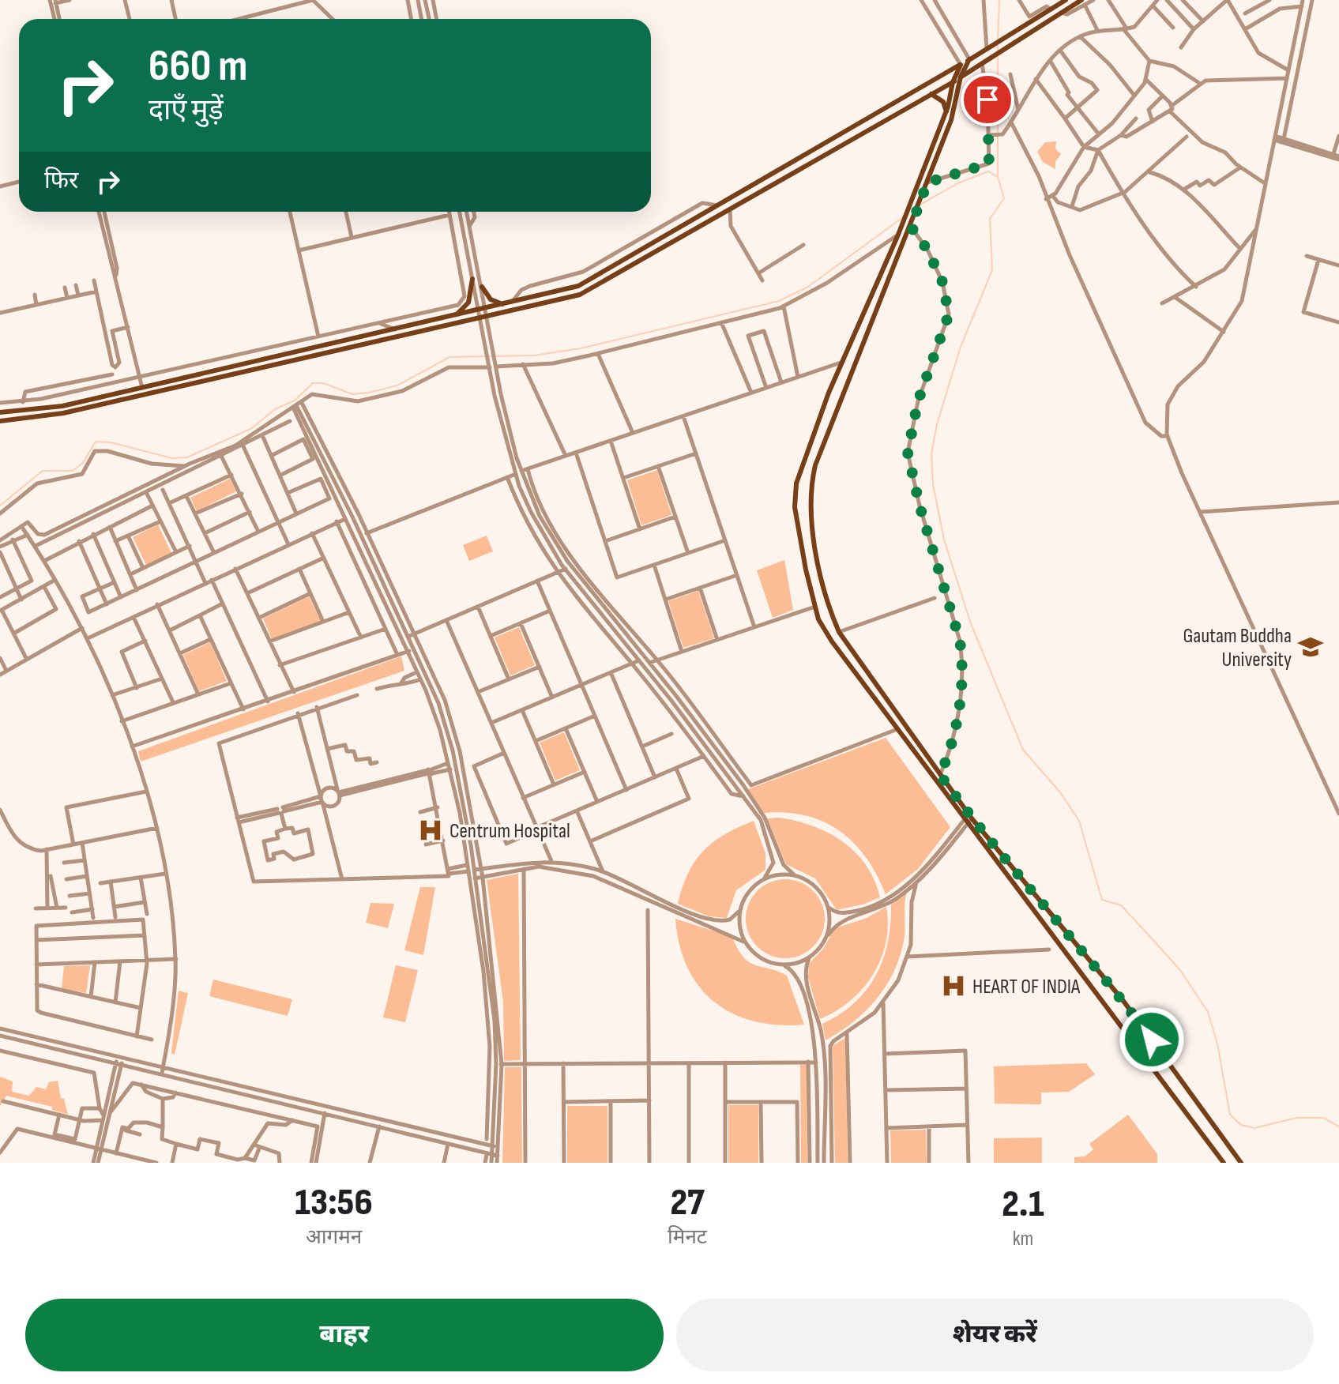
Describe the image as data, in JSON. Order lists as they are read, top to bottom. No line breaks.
{"places":{"school or university":["Gautam Buddha University"],"hospital":["Centrum Hospital","HEART OF INDIA"]},"page":{"turn":["660 m","दाएँ मुड़ें"],"then":"फिर","eta":["13:56","आगमन","27","मिनट","2.1","km"],"buttons":["बाहर","शेयर करें"]}}
